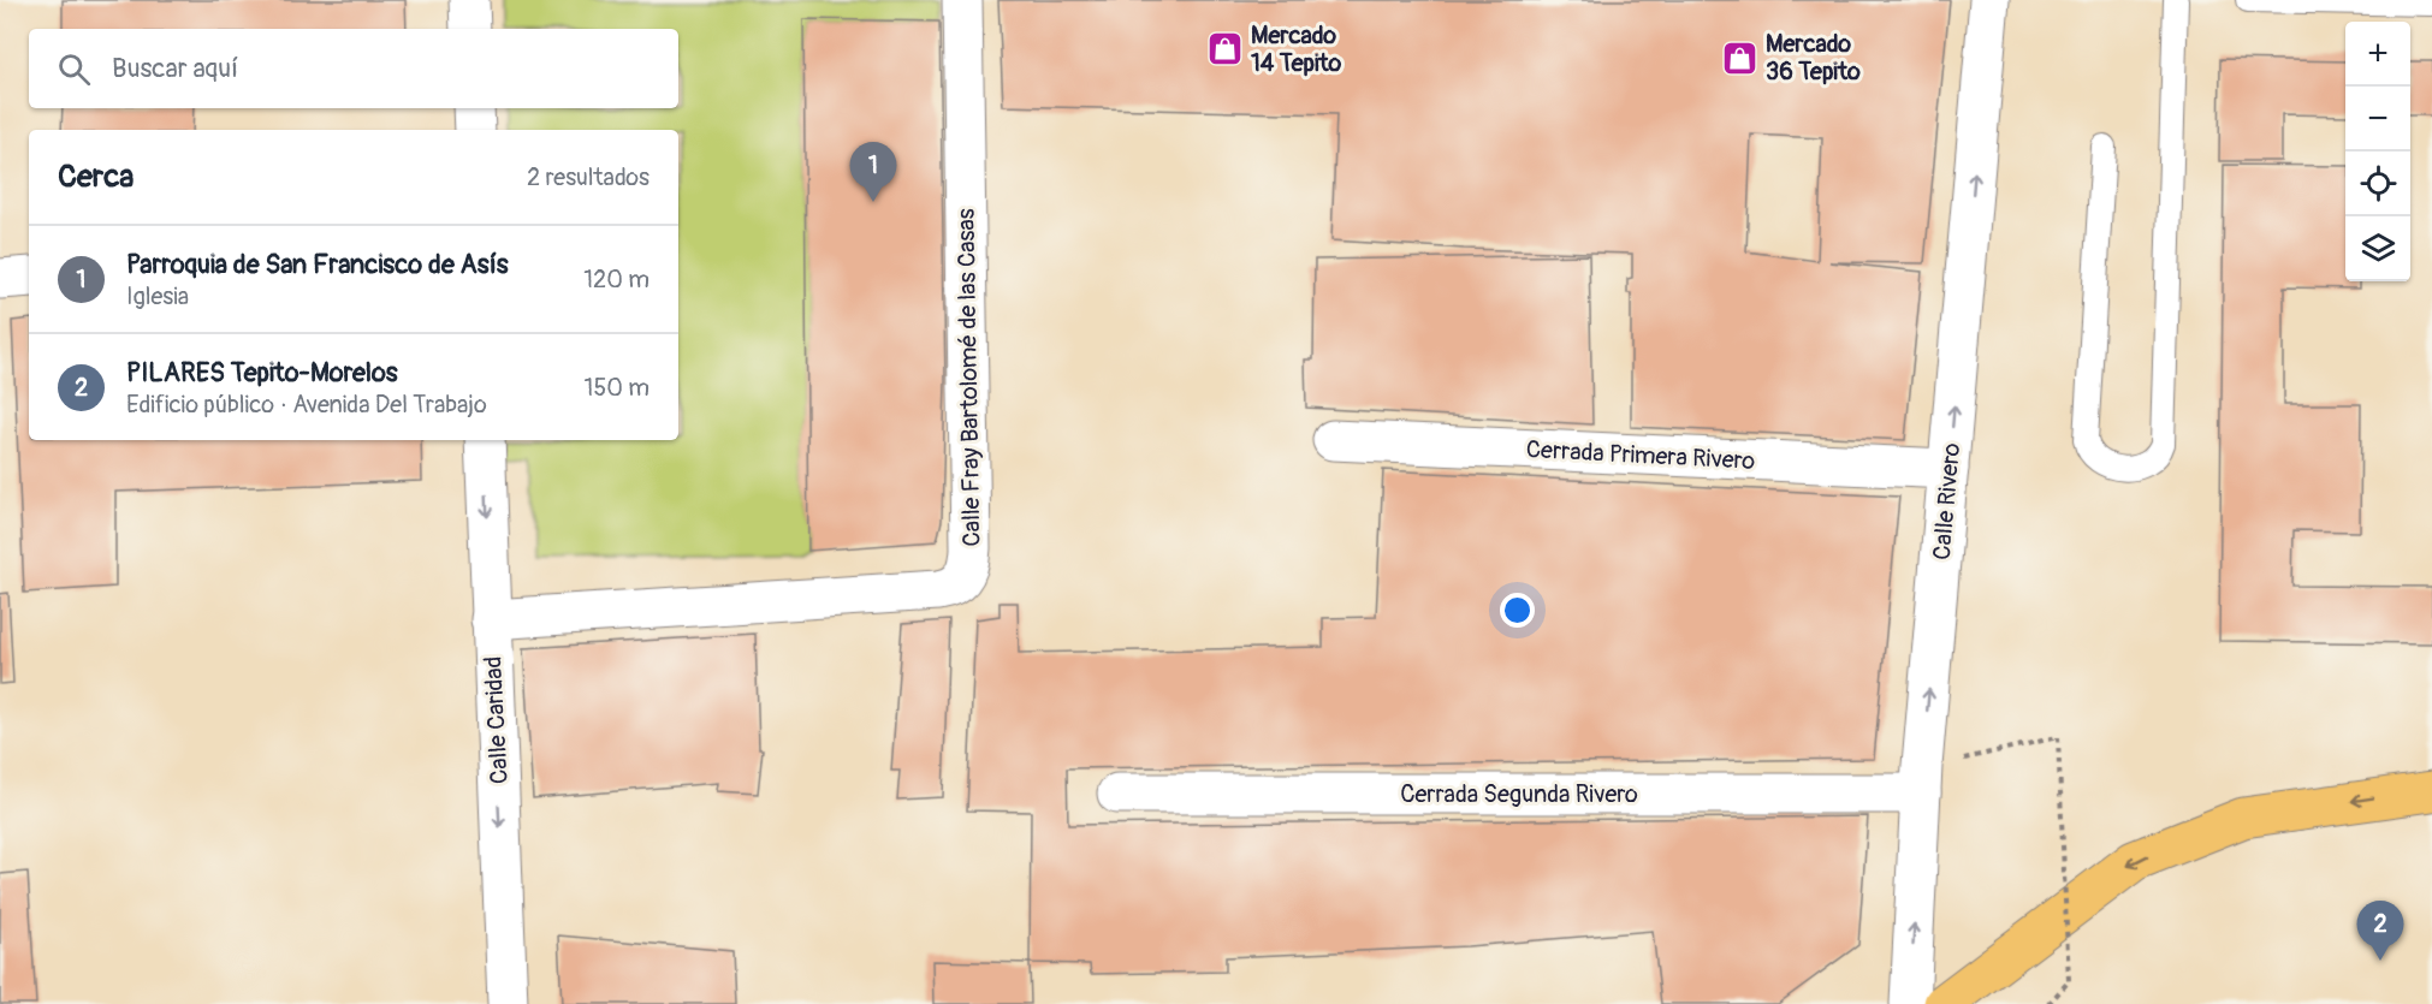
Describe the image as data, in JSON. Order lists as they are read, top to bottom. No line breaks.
{"streets":{"street":["Calle Fray Bartolomé de las Casas","Cerrada Primera Rivero","Calle Rivero","Calle Caridad","Cerrada Segunda Rivero"]},"crossings":[["Calle Fray Bartolomé de las Casas","Calle Caridad"],["Cerrada Primera Rivero","Calle Rivero"],["Calle Rivero","Cerrada Segunda Rivero"]],"one_way":["Calle Rivero","Calle Caridad"],"places":{"shop":["Mercado 14 Tepito","Mercado 36 Tepito"]},"page":{"map_buttons":["+","−"],"search":"Buscar aquí","heading":["Cerca","2 resultados"],"pins":["1","2"],"list":[{"mark":"1","name":"Parroquia de San Francisco de Asís","note":"Iglesia","value":"120 m"},{"mark":"2","name":"PILARES Tepito-Morelos","note":"Edificio público · Avenida Del Trabajo","value":"150 m"}]}}
